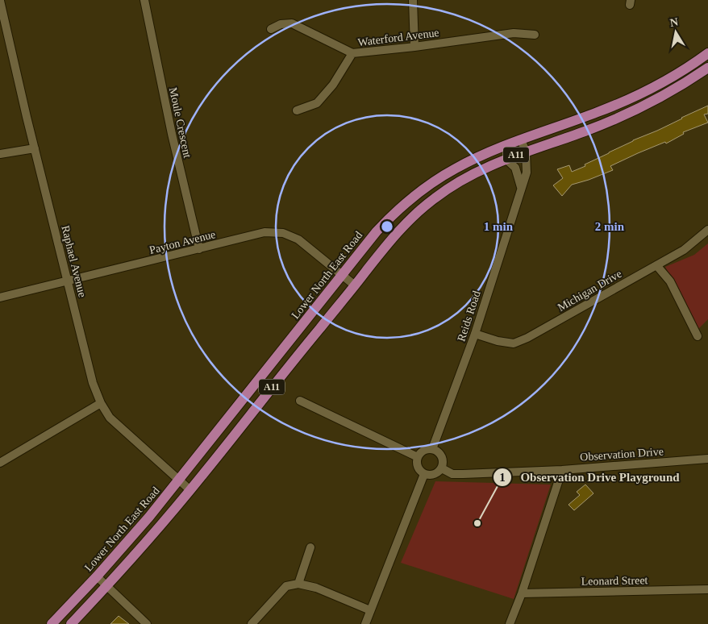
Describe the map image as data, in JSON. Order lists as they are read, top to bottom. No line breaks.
{"streets":{"main road":["A11","Lower North East Road"],"street":["Waterford Avenue","Moule Crescent","Payton Avenue","Raphael Avenue","Michigan Drive","Reids Road","Observation Drive","Leonard Street"]},"crossings":[["Moule Crescent","Payton Avenue"],["A11","Payton Avenue"],["A11","Raphael Avenue"],["A11","Reids Road"],["Payton Avenue","Raphael Avenue"],["Payton Avenue","Lower North East Road"],["Raphael Avenue","Lower North East Road"],["Lower North East Road","Reids Road"],["Michigan Drive","Reids Road"],["Reids Road","Observation Drive"]],"places":["Observation Drive Playground"],"north":"top","rings":["1 min","2 min"]}
